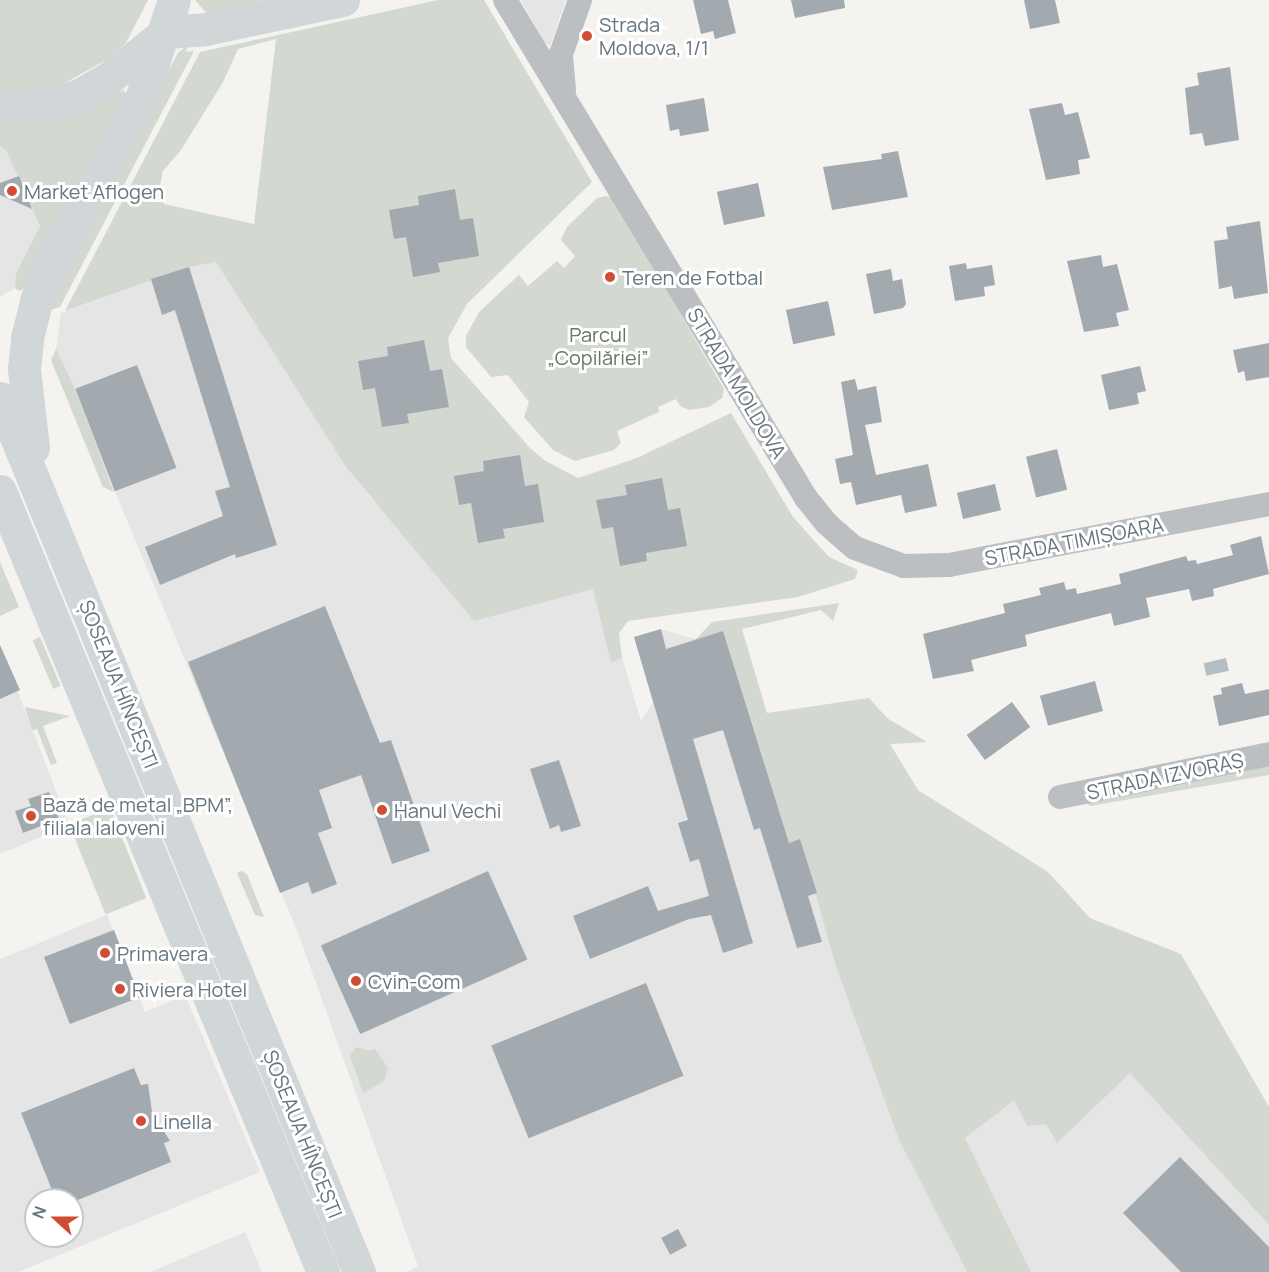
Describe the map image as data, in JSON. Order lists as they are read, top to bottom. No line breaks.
{"streets":{"main road":["ȘOSEAUA HÎNCEȘTI"],"street":["STRADA MOLDOVA","STRADA TIMIȘOARA","STRADA IZVORAȘ"]},"crossings":[["STRADA MOLDOVA","STRADA TIMIȘOARA"]],"parks":["Parcul „Copilăriei”"],"places":["Strada Moldova, 1/1","Market Aflogen","Teren de Fotbal","Hanul Vechi","Bază de metal „BPM”, filiala Ialoveni","Primavera","Cvin-Com","Riviera Hotel","Linella"],"north":"left"}
